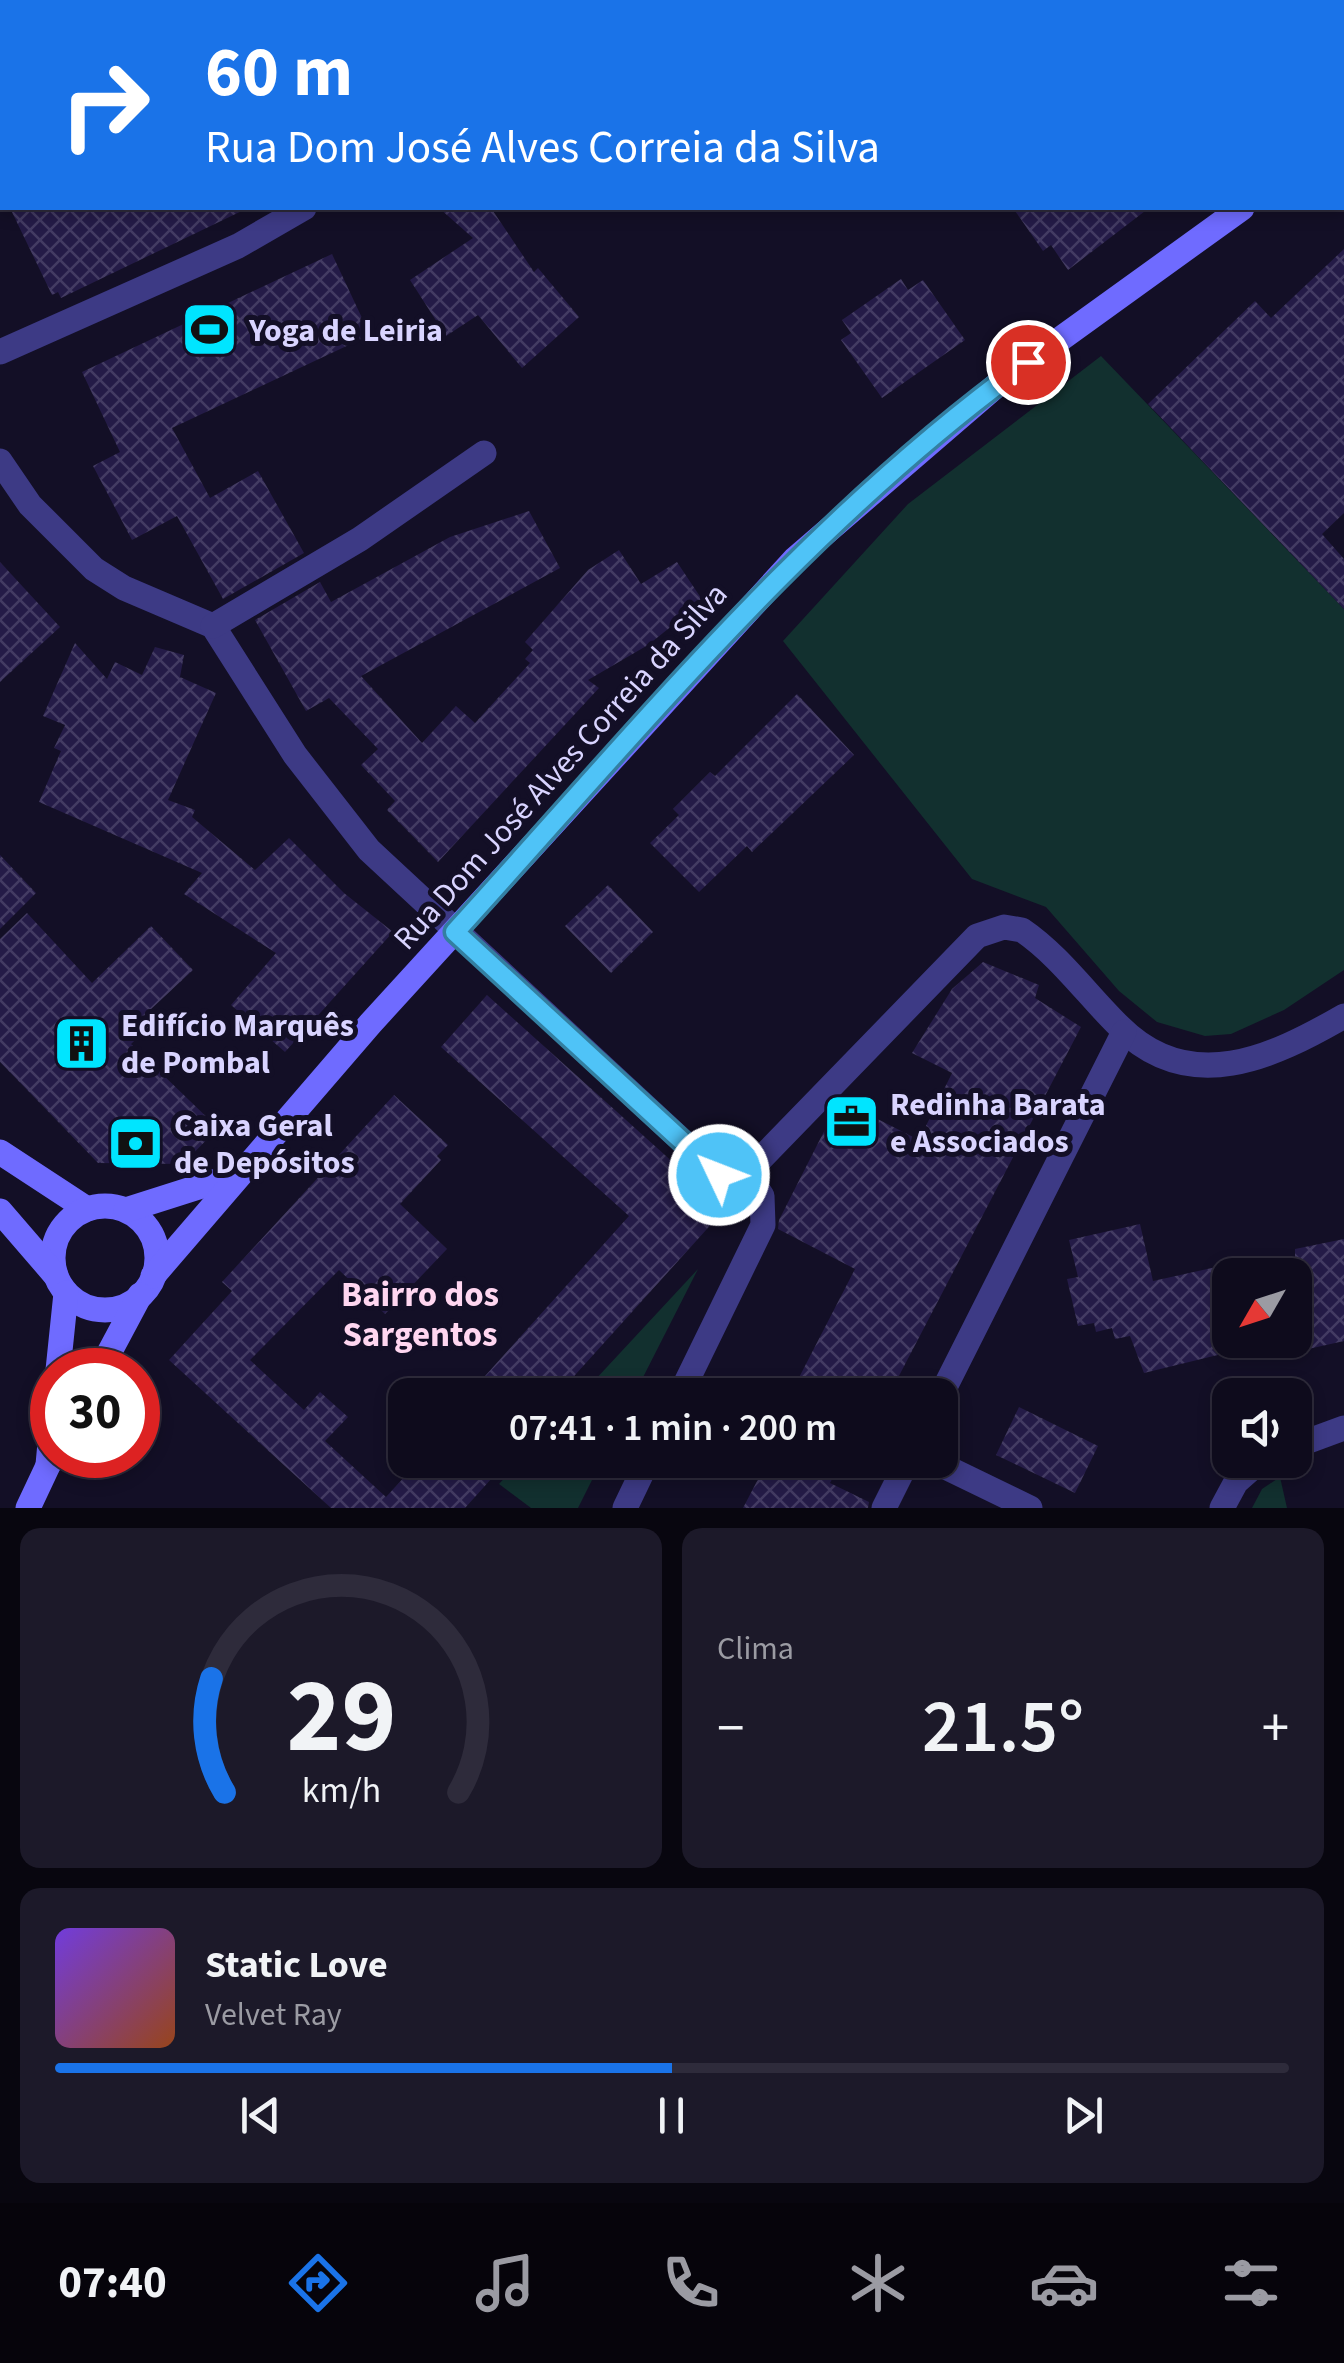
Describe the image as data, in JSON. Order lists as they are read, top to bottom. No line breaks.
{"streets":{"main road":["Rua Dom José Alves Correia da Silva"]},"districts":["Bairro dos Sargentos"],"places":{"sports":["Yoga de Leiria"],"building":["Edifício Marquês de Pombal"],"office":["Redinha Barata e Associados"],"bank":["Caixa Geral de Depósitos"]},"north":"bottom left","page":{"turn":["60 m","Rua Dom José Alves Correia da Silva"],"limit":"30","trip":"07:41 · 1 min · 200 m","tile":"Clima","heat":["−","21.5°","+"],"song":["Static Love","Velvet Ray"],"tabs":"07:40","gauge":["29","km/h"]}}
